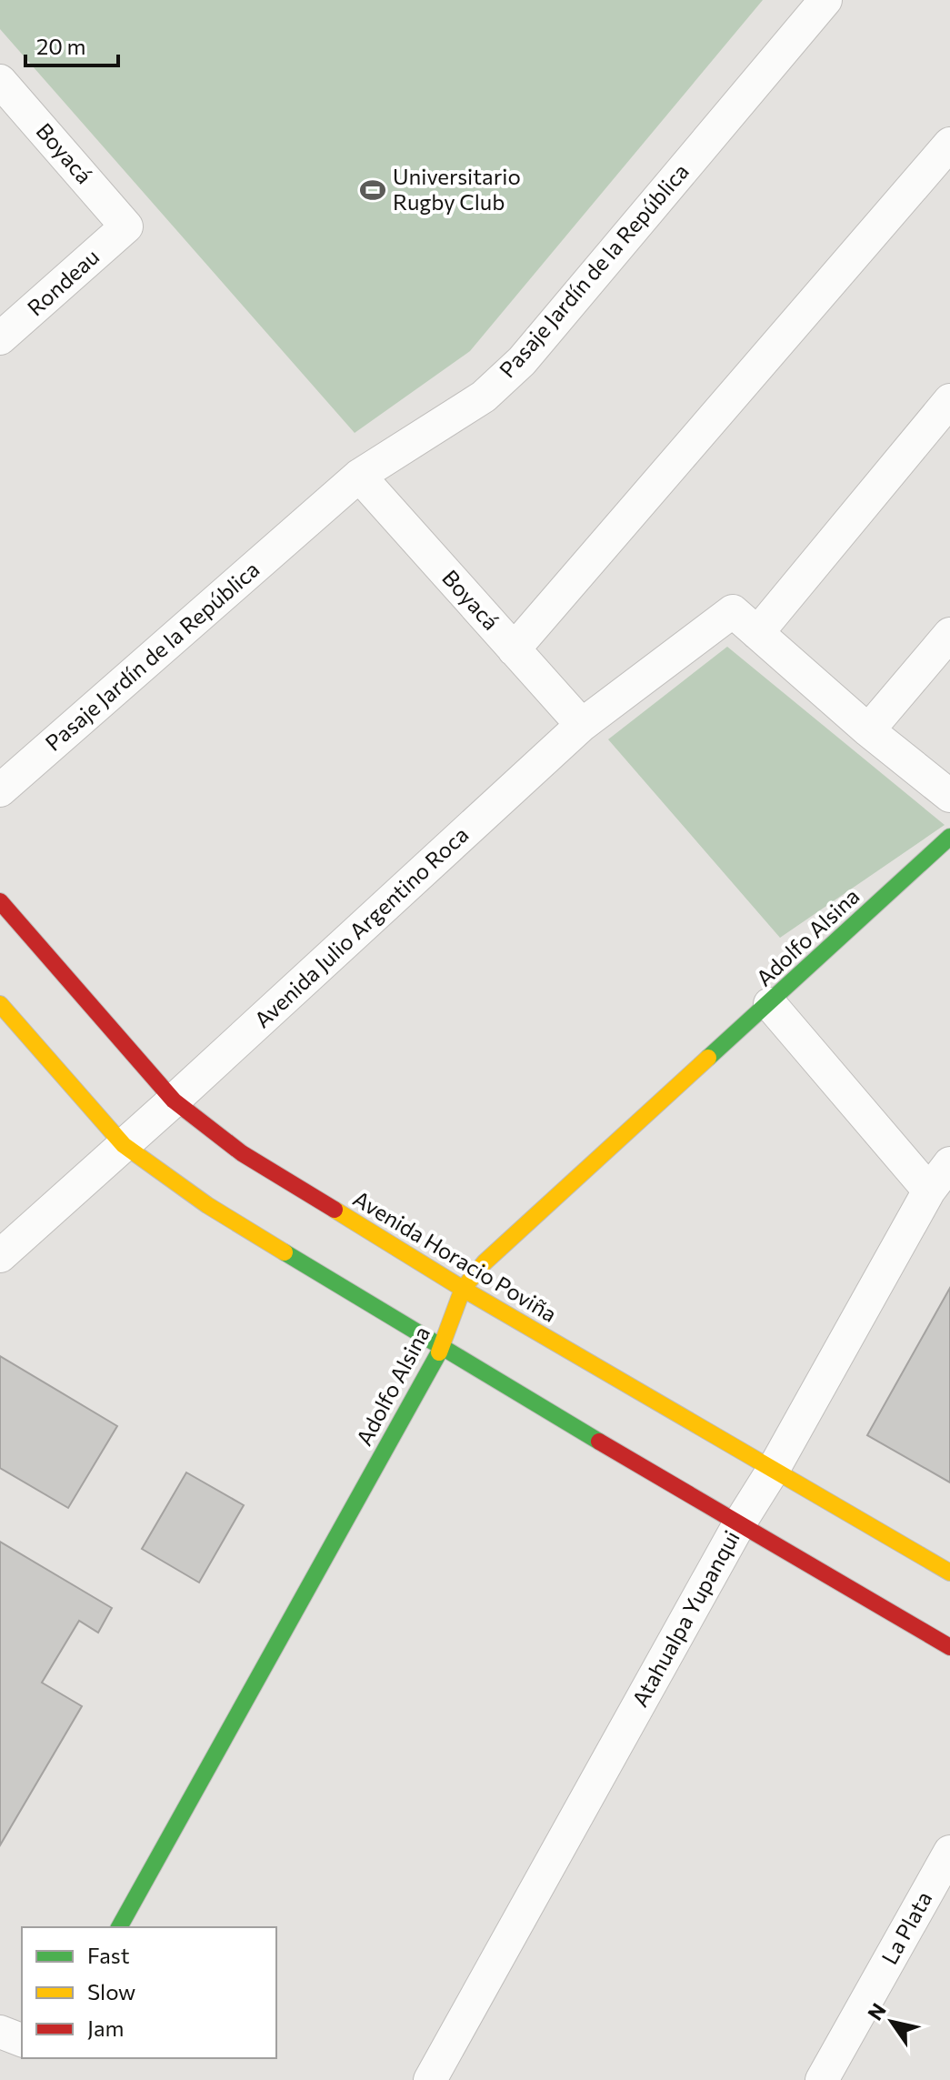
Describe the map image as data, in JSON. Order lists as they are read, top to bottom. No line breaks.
{"streets":{"main road":["Adolfo Alsina","Avenida Horacio Poviña"],"street":["Boyacá","Pasaje Jardín de la República","Rondeau","Avenida Julio Argentino Roca","Atahualpa Yupanqui","La Plata"]},"crossings":[["Boyacá","Pasaje Jardín de la República"],["Boyacá","Rondeau"],["Boyacá","Avenida Julio Argentino Roca"],["Avenida Julio Argentino Roca","Avenida Horacio Poviña"],["Adolfo Alsina","Avenida Horacio Poviña"],["Avenida Horacio Poviña","Atahualpa Yupanqui"]],"places":{"sports":["Universitario Rugby Club"]},"legend":["Fast","Slow","Jam"],"scale_bar":"20 m","north":"top left"}
